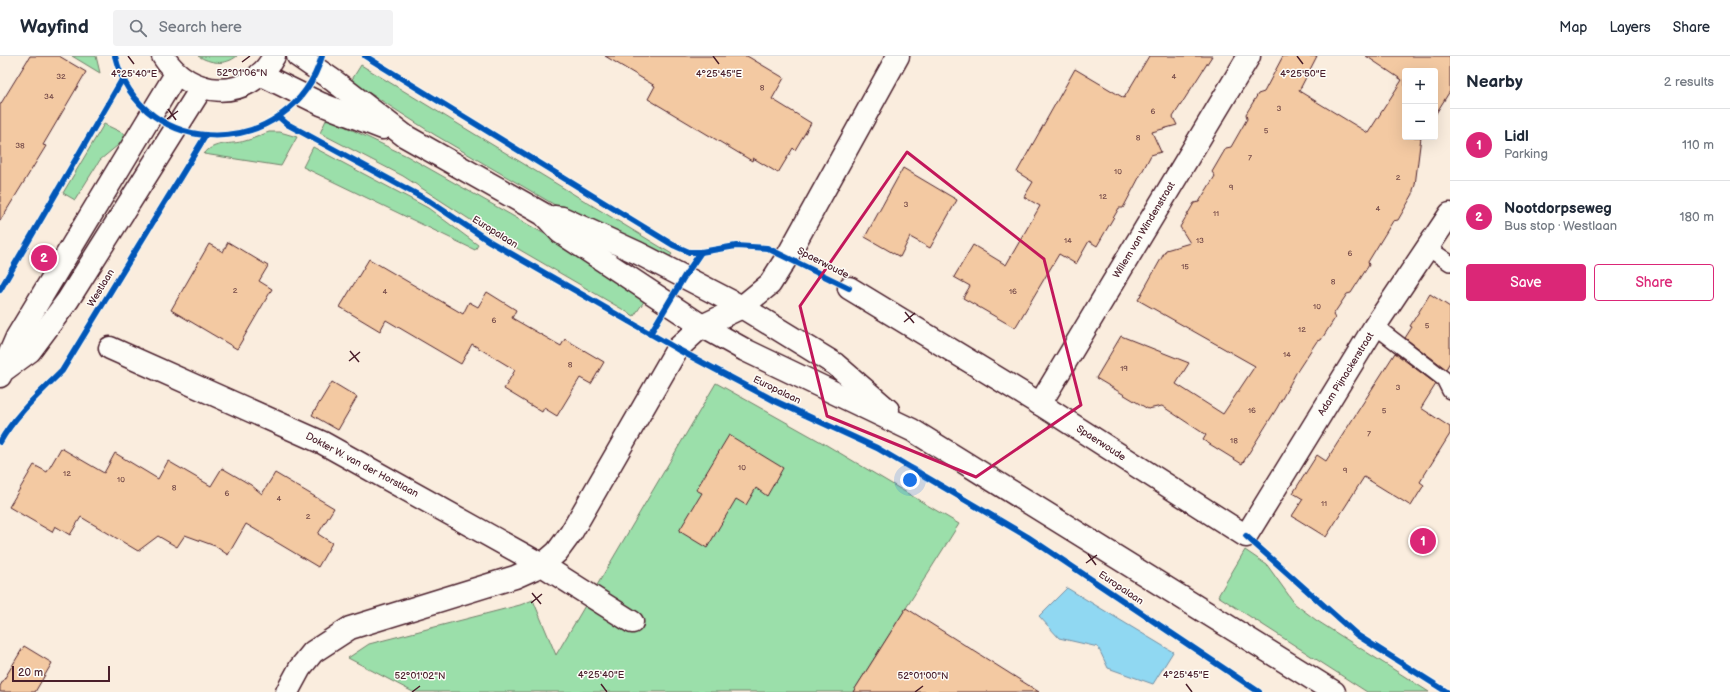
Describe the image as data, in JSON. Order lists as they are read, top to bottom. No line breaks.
{"streets":{"street":["Willem van Windenstraat","Spaerwoude","Westlaan","Adam Pijnackerstraat","Dokter W. van der Horstlaan"],"cycle path":["Europalaan"]},"crossings":[["Willem van Windenstraat","Spaerwoude"],["Spaerwoude","Adam Pijnackerstraat"]],"house_numbers":["32","4","8","34","3","6","5","8","38","7","10","2","9","12","3","4","11","14","13","6","15","8","2","4","16","10","6","5","12","14","8","19","3","16","5","7","18","10","9","12","10","8","6","4","11","2"],"scale_bar":"20 m","page":{"header":"Wayfind","search":"Search here","nav":["Map","Layers","Share"],"heading":["Nearby","2 results"],"map_buttons":["+","−"],"list":[{"mark":"1","name":"Lidl","note":"Parking","value":"110 m"},{"mark":"2","name":"Nootdorpseweg","note":"Bus stop · Westlaan","value":"180 m"}],"pins":["2","1"],"buttons":["Save","Share"],"scale":"20 m"},"coordinates":["52°01'06\"N","4°25'40\"E","4°25'45\"E","4°25'50\"E","52°01'02\"N","52°01'00\"N"]}
